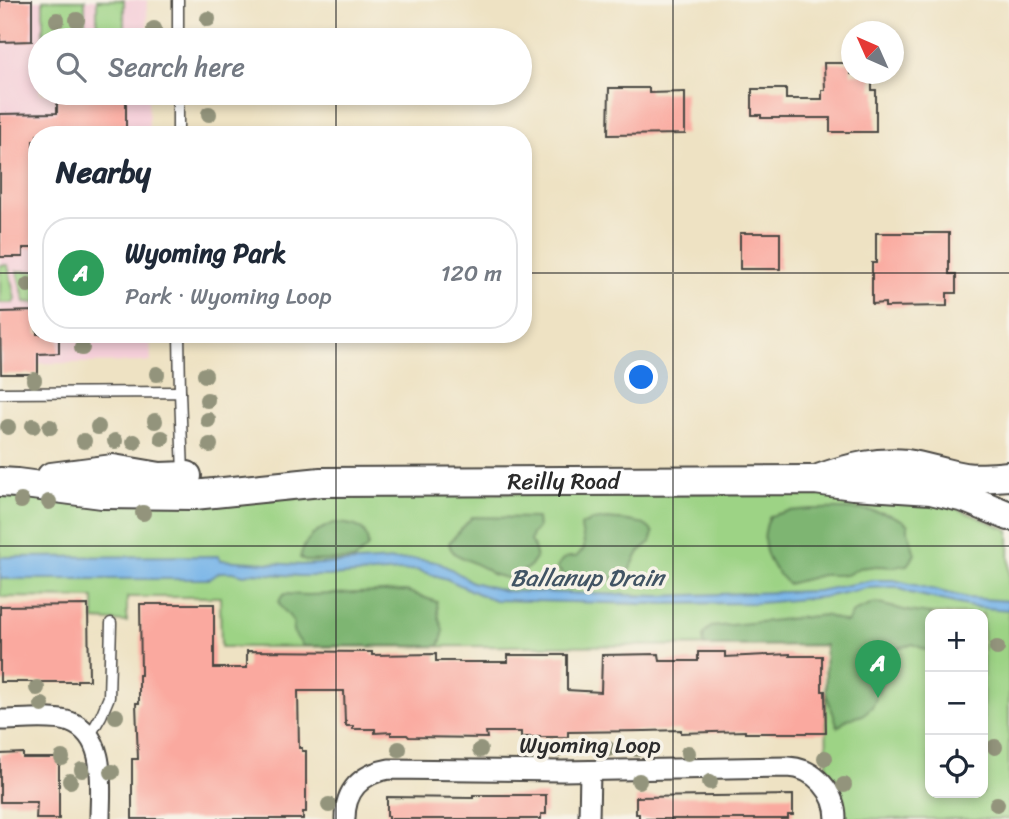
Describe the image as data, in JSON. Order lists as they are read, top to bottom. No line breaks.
{"streets":{"street":["Reilly Road","Wyoming Loop"]},"water":["Ballanup Drain"],"north":"top left","page":{"search":"Search here","heading":"Nearby","list":[{"mark":"A","name":"Wyoming Park","note":"Park · Wyoming Loop","value":"120 m"}],"map_buttons":["+","−"],"pins":"A"}}
